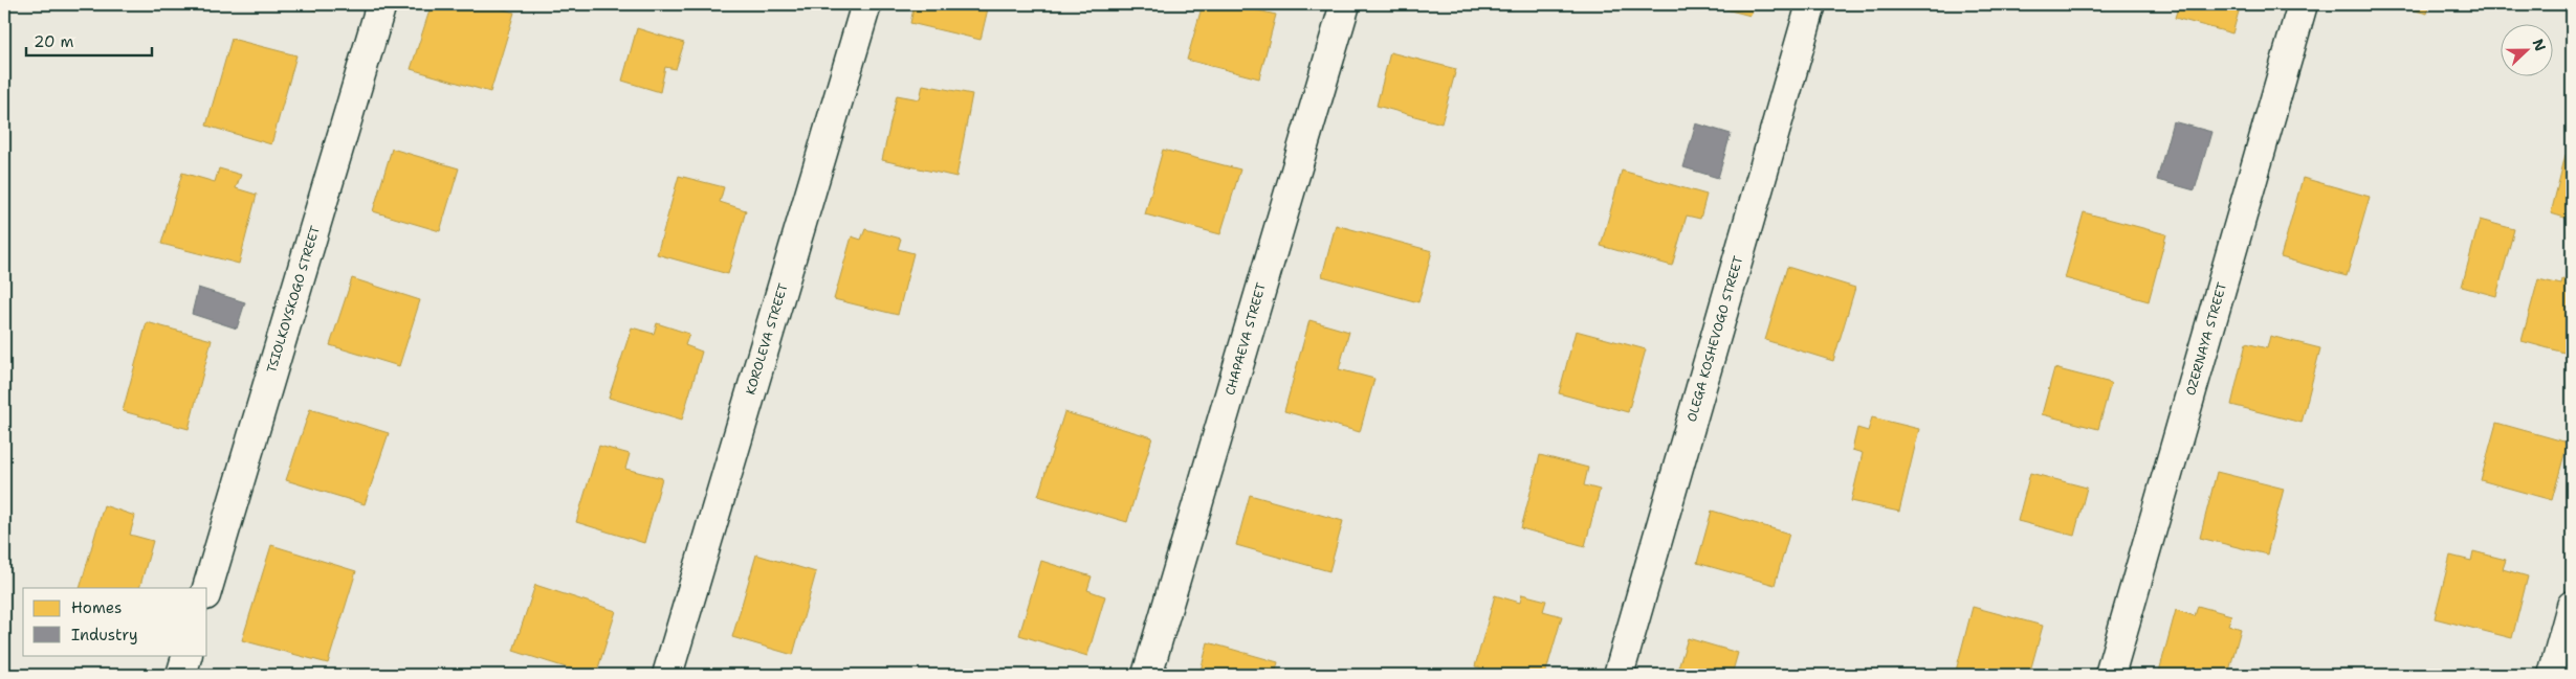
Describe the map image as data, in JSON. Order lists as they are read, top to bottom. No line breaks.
{"streets":{"street":["TSIOLKOVSKOGO STREET","KOROLEVA STREET","CHAPAEVA STREET","OLEGA KOSHEVOGO STREET","OZERNAYA STREET"]},"legend":["Homes","Industry"],"scale_bar":"20 m","north":"right"}
